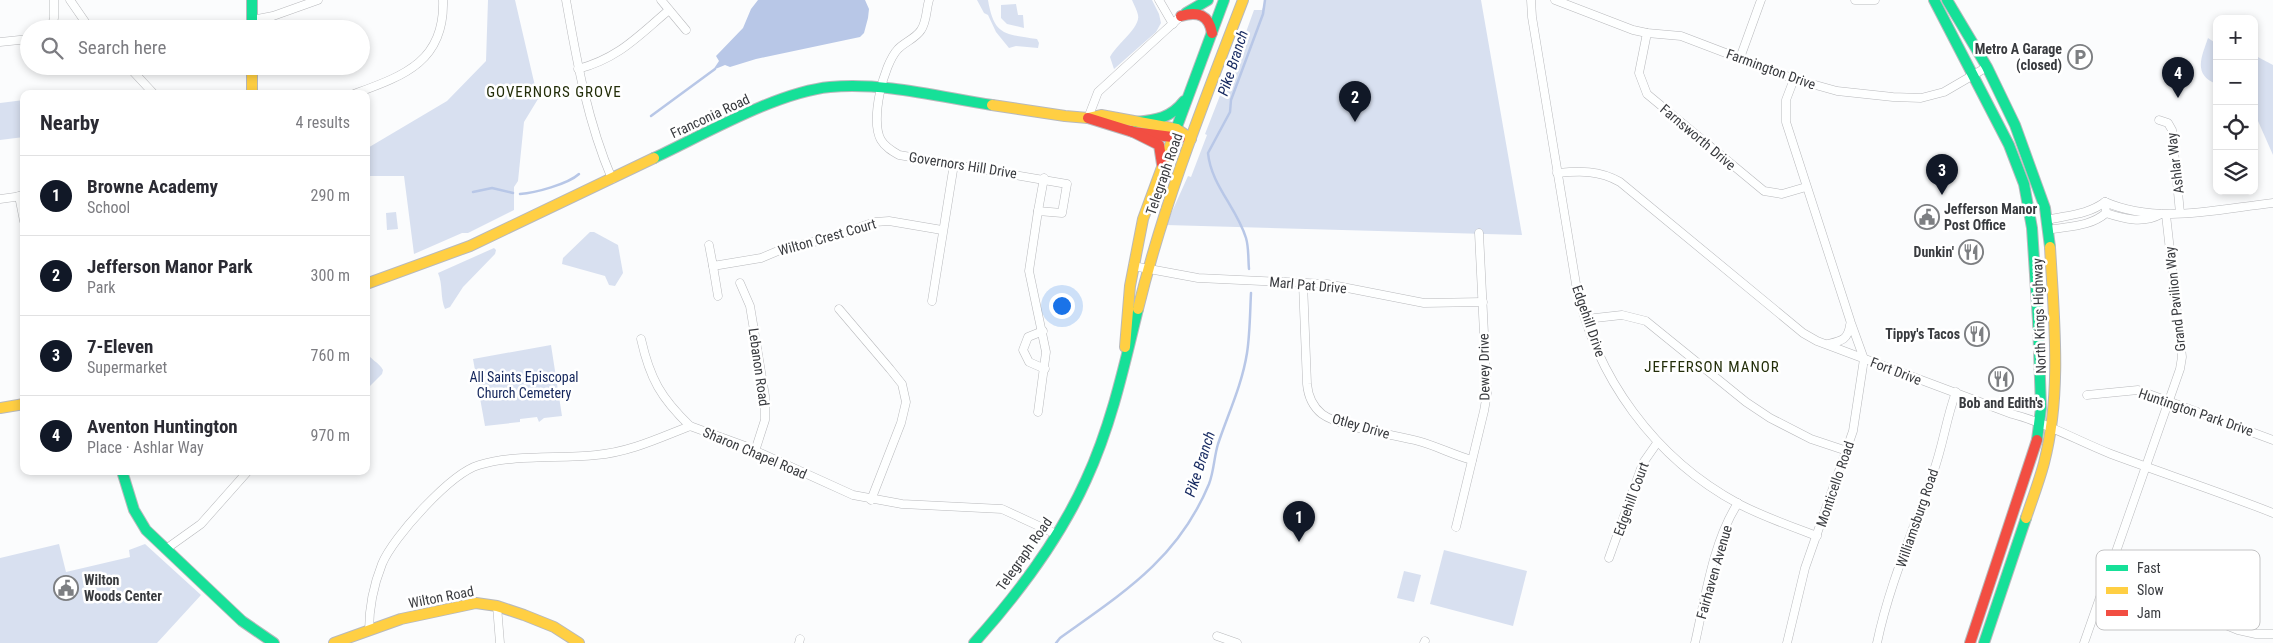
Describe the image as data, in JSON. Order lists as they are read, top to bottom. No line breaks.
{"streets":{"main road":["Franconia Road","Telegraph Road","North Kings Highway","Wilton Road"],"street":["Farmington Drive","Farnsworth Drive","Ashlar Way","Governors Hill Drive","Wilton Crest Court","Marl Pat Drive","Grand Pavilion Way","Edgehill Drive","Lebanon Road","Dewey Drive","Fort Drive","Huntington Park Drive","Otley Drive","Sharon Chapel Road","Monticello Road","Edgehill Court","Williamsburg Road","Fairhaven Avenue"]},"crossings":[["Farmington Drive","Farnsworth Drive"],["Farmington Drive","North Kings Highway"],["Farmington Drive","Monticello Road"],["Franconia Road","Governors Hill Drive"],["Franconia Road","Telegraph Road"],["Farnsworth Drive","Monticello Road"],["Telegraph Road","Marl Pat Drive"],["Telegraph Road","Sharon Chapel Road"],["Marl Pat Drive","Dewey Drive"],["Marl Pat Drive","Otley Drive"],["Grand Pavilion Way","Fort Drive"],["Grand Pavilion Way","Huntington Park Drive"],["North Kings Highway","Fort Drive"],["Edgehill Drive","Fort Drive"],["Edgehill Drive","Monticello Road"],["Edgehill Drive","Edgehill Court"],["Edgehill Drive","Fairhaven Avenue"],["Lebanon Road","Sharon Chapel Road"],["Dewey Drive","Otley Drive"],["Fort Drive","Monticello Road"],["Fort Drive","Williamsburg Road"],["Sharon Chapel Road","Wilton Road"]],"districts":["GOVERNORS GROVE","JEFFERSON MANOR"],"water":["Pike Branch"],"parks":["All Saints Episcopal Church Cemetery"],"places":{"parking":["Metro A Garage (closed)"],"public building":["Jefferson Manor Post Office","Wilton Woods Center"],"restaurant":["Dunkin'","Tippy's Tacos","Bob and Edith's"]},"legend":["Fast","Slow","Jam"],"page":{"map_buttons":["+","−"],"search":"Search here","pins":["4","2","3","1"],"heading":["Nearby","4 results"],"list":[{"mark":"1","name":"Browne Academy","note":"School","value":"290 m"},{"mark":"2","name":"Jefferson Manor Park","note":"Park","value":"300 m"},{"mark":"3","name":"7-Eleven","note":"Supermarket","value":"760 m"},{"mark":"4","name":"Aventon Huntington","note":"Place · Ashlar Way","value":"970 m"}]}}
